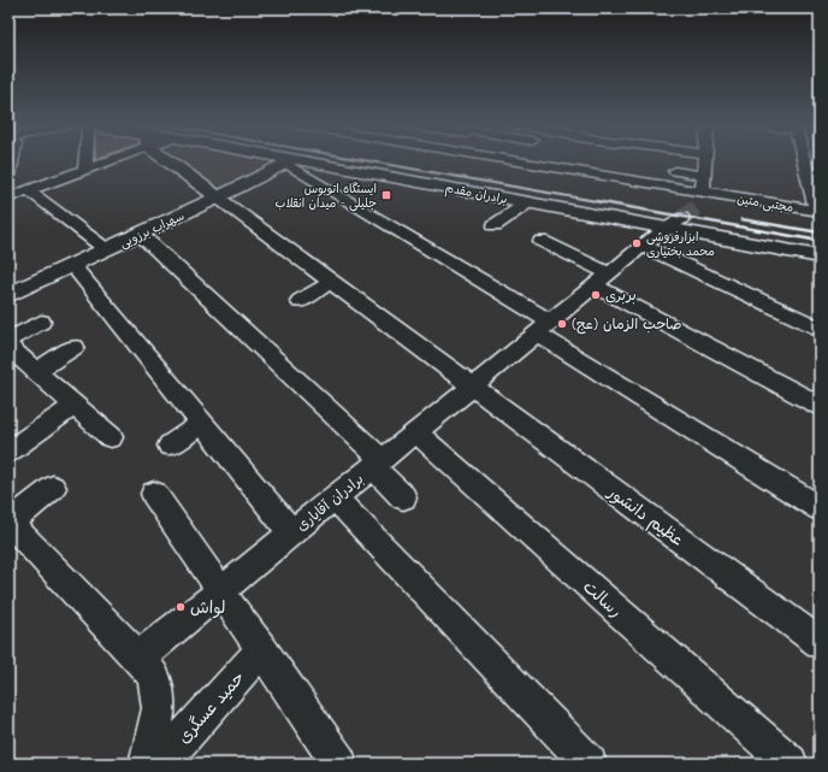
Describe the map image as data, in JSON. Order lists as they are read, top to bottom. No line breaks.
{"streets":{"main road":["برادران مقدم","سهراب برزویی"],"street":["مجتبی متین","برادران آقایاری","عظیم دانشور","رسالت","حمید عسگری"]},"crossings":[["برادران مقدم","سهراب برزویی"],["برادران مقدم","برادران آقایاری"],["سهراب برزویی","عظیم دانشور"],["برادران آقایاری","عظیم دانشور"],["برادران آقایاری","رسالت"],["برادران آقایاری","حمید عسگری"]],"places":{"transit":["ایستگاه اتوبوس جلیلی - میدان انقلاب"],"other":["ابزارفروشی محمد بختیاری","بربری","صاحب الزمان (عج)","لواش"]}}
